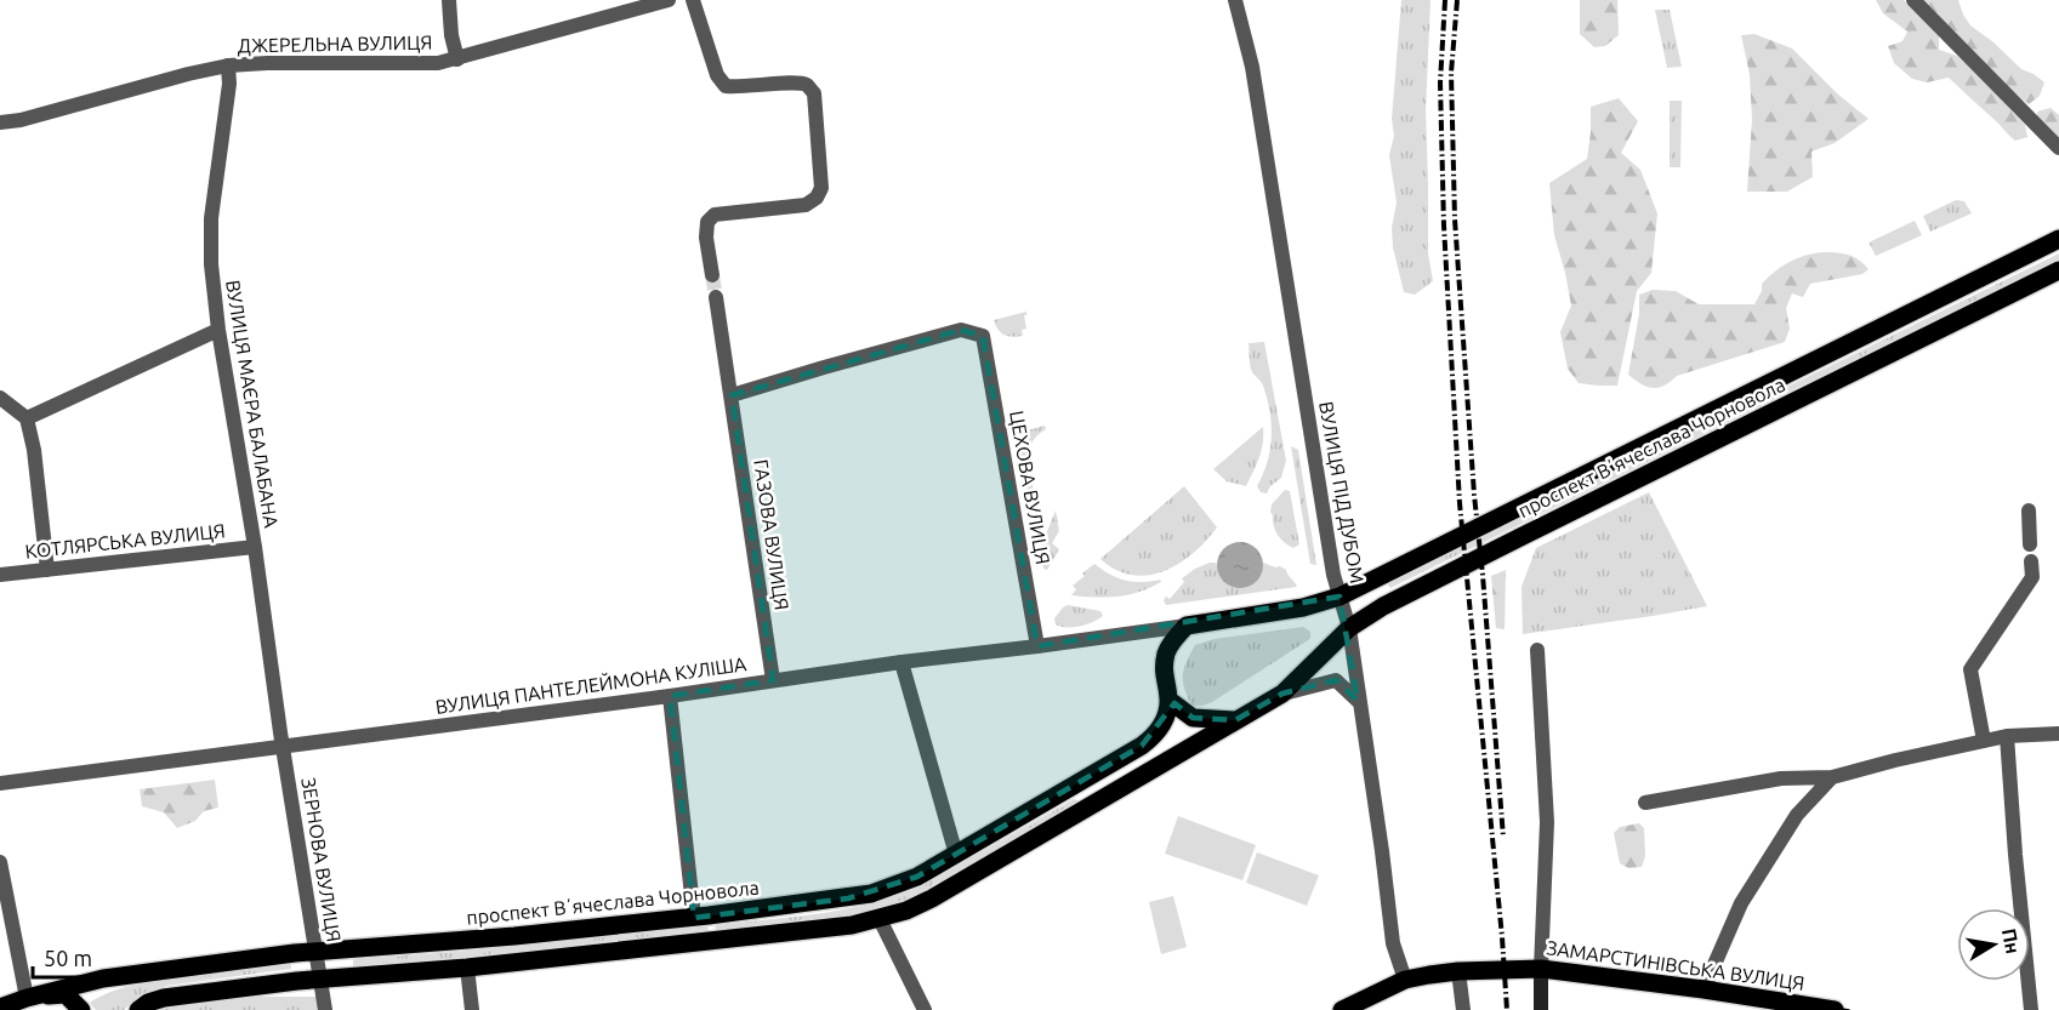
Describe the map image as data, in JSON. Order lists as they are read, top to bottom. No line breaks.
{"streets":{"main road":["проспект Вʼячеслава Чорновола","ЗАМАРСТИНІВСЬКА ВУЛИЦЯ"],"street":["ДЖЕРЕЛЬНА ВУЛИЦЯ","ВУЛИЦЯ МАЄРА БАЛАБАНА","ЦЕХОВА ВУЛИЦЯ","ВУЛИЦЯ ПІД ДУБОМ","ГАЗОВА ВУЛИЦЯ","КОТЛЯРСЬКА ВУЛИЦЯ","ВУЛИЦЯ ПАНТЕЛЕЙМОНА КУЛІША","ЗЕРНОВА ВУЛИЦЯ"]},"crossings":[["ДЖЕРЕЛЬНА ВУЛИЦЯ","ВУЛИЦЯ МАЄРА БАЛАБАНА"],["ВУЛИЦЯ МАЄРА БАЛАБАНА","КОТЛЯРСЬКА ВУЛИЦЯ"],["ВУЛИЦЯ МАЄРА БАЛАБАНА","ВУЛИЦЯ ПАНТЕЛЕЙМОНА КУЛІША"],["ВУЛИЦЯ МАЄРА БАЛАБАНА","ЗЕРНОВА ВУЛИЦЯ"],["проспект Вʼячеслава Чорновола","ВУЛИЦЯ ПІД ДУБОМ"],["проспект Вʼячеслава Чорновола","ВУЛИЦЯ ПАНТЕЛЕЙМОНА КУЛІША"],["проспект Вʼячеслава Чорновола","ЗЕРНОВА ВУЛИЦЯ"],["ЦЕХОВА ВУЛИЦЯ","ГАЗОВА ВУЛИЦЯ"],["ЦЕХОВА ВУЛИЦЯ","ВУЛИЦЯ ПАНТЕЛЕЙМОНА КУЛІША"],["ВУЛИЦЯ ПІД ДУБОМ","ЗАМАРСТИНІВСЬКА ВУЛИЦЯ"],["ГАЗОВА ВУЛИЦЯ","ВУЛИЦЯ ПАНТЕЛЕЙМОНА КУЛІША"],["ВУЛИЦЯ ПАНТЕЛЕЙМОНА КУЛІША","ЗЕРНОВА ВУЛИЦЯ"]],"scale_bar":"50 m","north":"right"}
